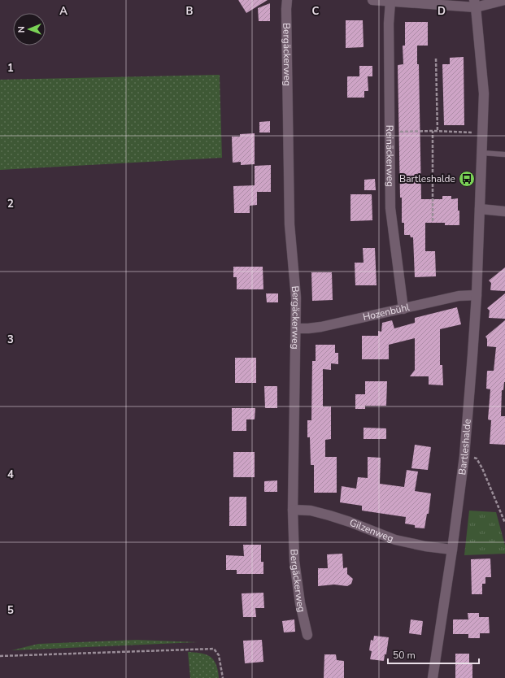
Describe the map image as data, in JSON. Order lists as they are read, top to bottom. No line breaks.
{"streets":{"street":["Bergäckerweg","Reinäckerweg","Hozenbühl","Bartleshalde","Gilzenweg"]},"crossings":[["Bergäckerweg","Hozenbühl"],["Bergäckerweg","Gilzenweg"],["Reinäckerweg","Hozenbühl"],["Hozenbühl","Bartleshalde"],["Bartleshalde","Gilzenweg"]],"places":{"bus stop":["Bartleshalde"]},"scale_bar":"50 m","north":"left","grid":{"columns":["A","B","C","D"],"rows":["1","2","3","4","5"]}}
